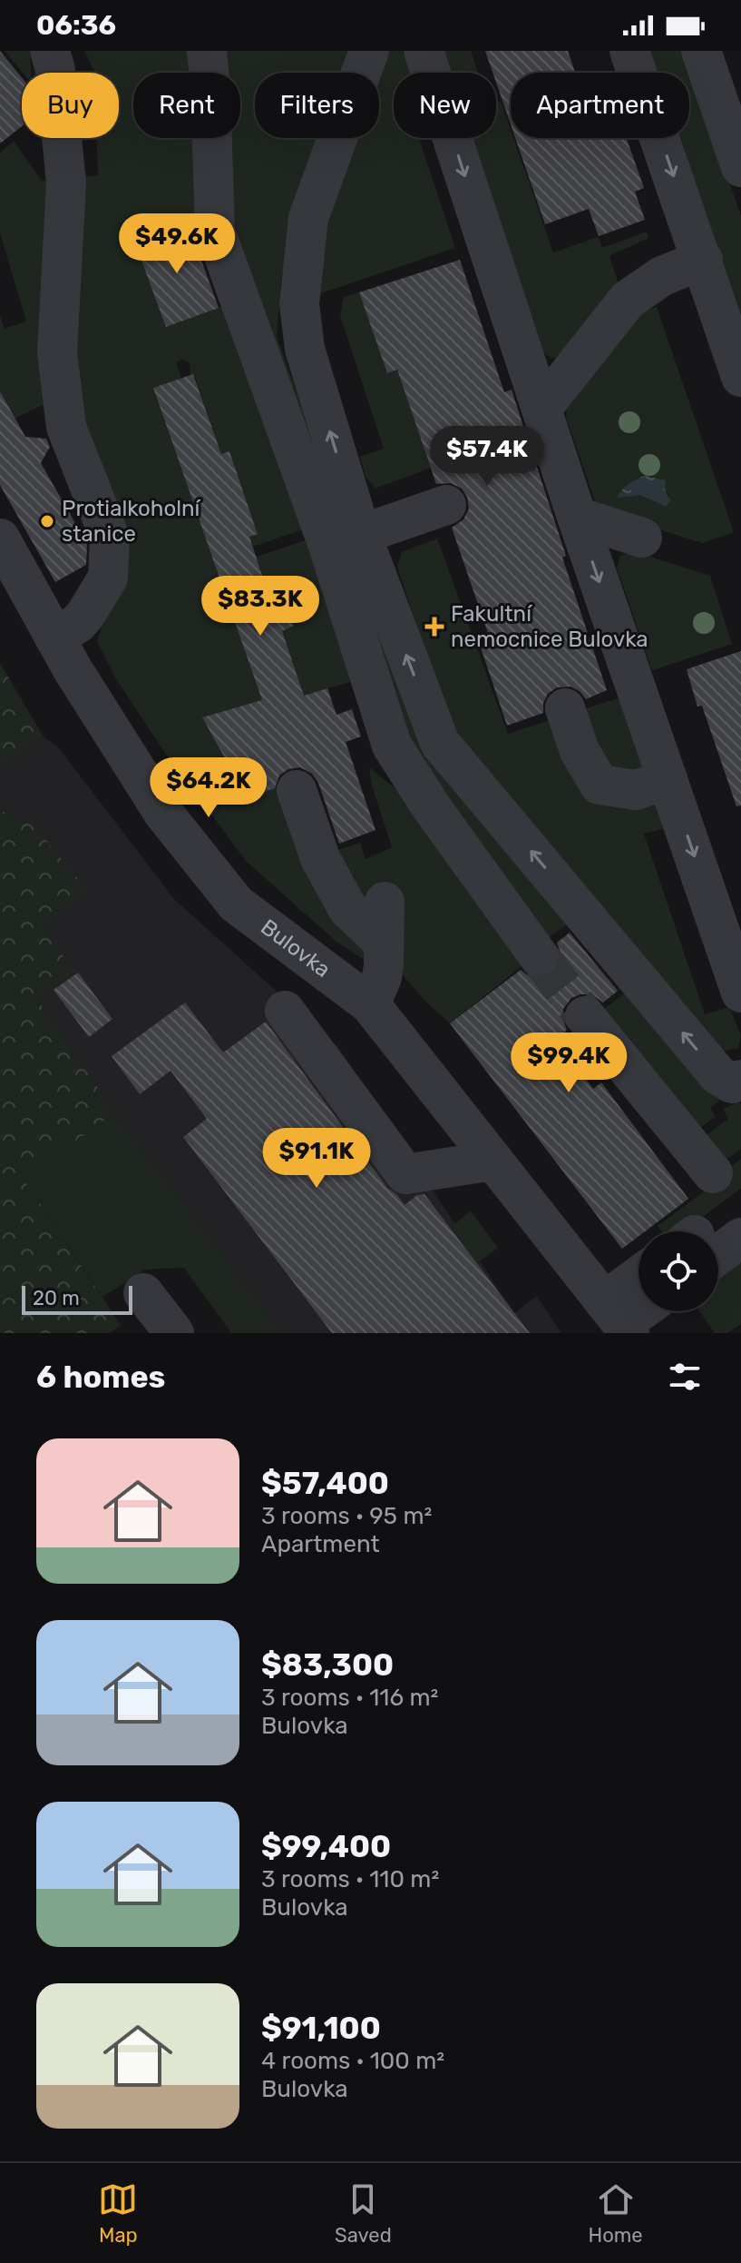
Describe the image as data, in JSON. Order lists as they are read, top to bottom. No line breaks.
{"streets":{"street":["Bulovka"]},"places":{"other":["Protialkoholní stanice"],"health":["Fakultní nemocnice Bulovka"]},"scale_bar":"20 m","page":{"status":"06:36","chip":["Buy","Rent","Filters","New","Apartment"],"price":["$49.6K","$57.4K","$83.3K","$64.2K","$99.4K","$91.1K"],"scale":"20 m","heading":"6 homes","list":[{"name":"$57,400","note":"3 rooms · 95 m² · Apartment"},{"name":"$83,300","note":"3 rooms · 116 m² · Bulovka"},{"name":"$99,400","note":"3 rooms · 110 m² · Bulovka"},{"name":"$91,100","note":"4 rooms · 100 m² · Bulovka"}],"tabs":["Map","Saved","Home"]}}
